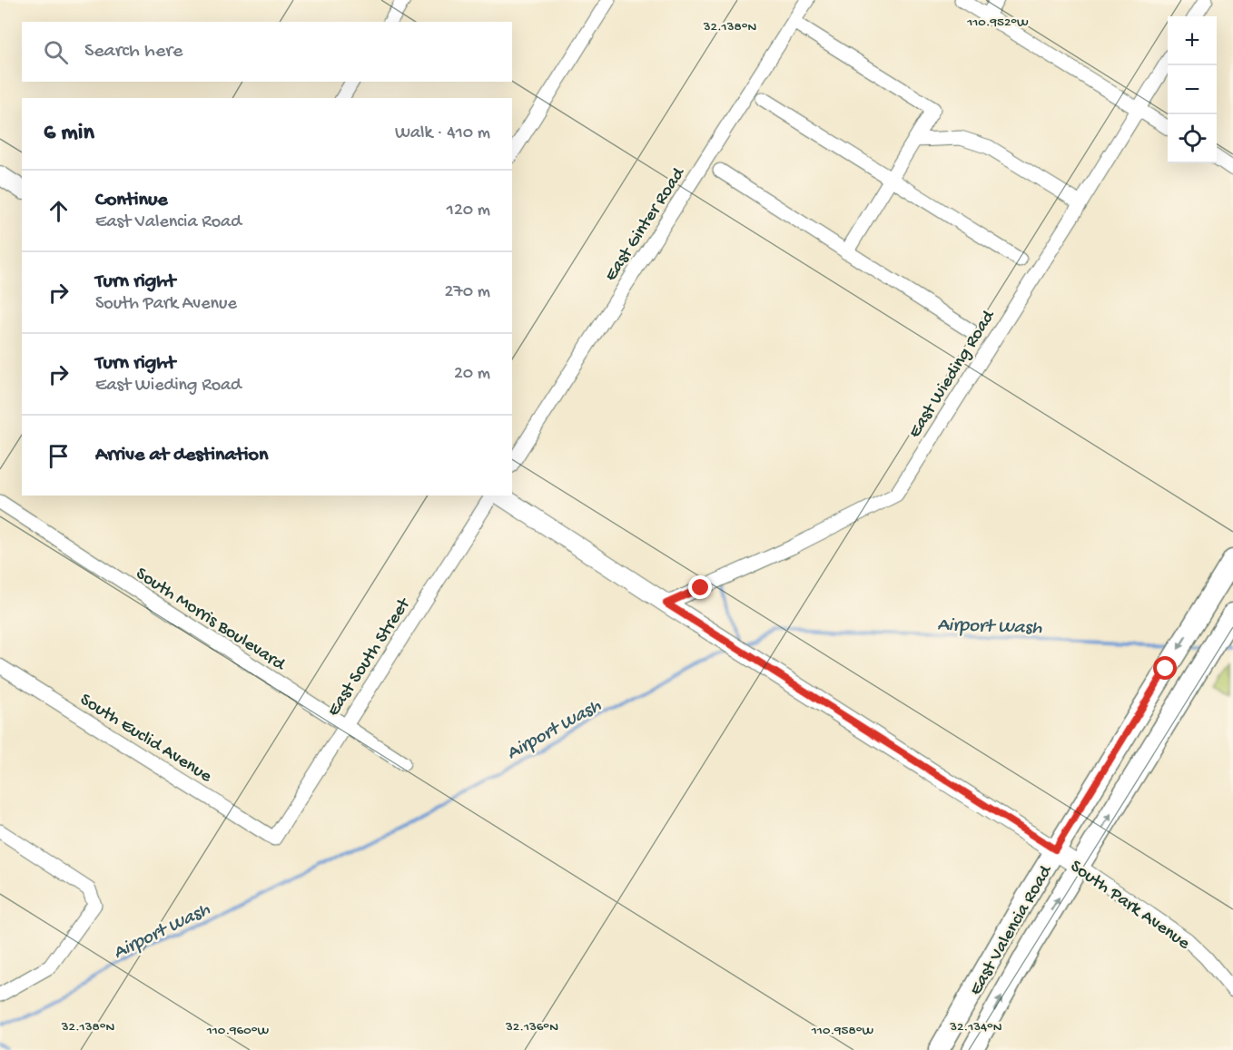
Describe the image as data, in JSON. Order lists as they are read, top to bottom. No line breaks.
{"streets":{"main road":["South Park Avenue","East Valencia Road"],"street":["East Ginter Road","East Wieding Road","South Morris Boulevard","East South Street","South Euclid Avenue"]},"crossings":[["East Wieding Road","South Park Avenue"],["South Morris Boulevard","East South Street"],["East South Street","South Euclid Avenue"],["South Park Avenue","East Valencia Road"]],"water":["Airport Wash"],"page":{"map_buttons":["+","−"],"search":"Search here","heading":["6 min","Walk · 410 m"],"list":[["Continue","East Valencia Road","120 m"],["Turn right","South Park Avenue","270 m"],["Turn right","East Wieding Road","20 m"],"Arrive at destination"]},"coordinates":["110.952°W","32.138°N","32.136°N","32.134°N","110.960°W","110.958°W"]}
